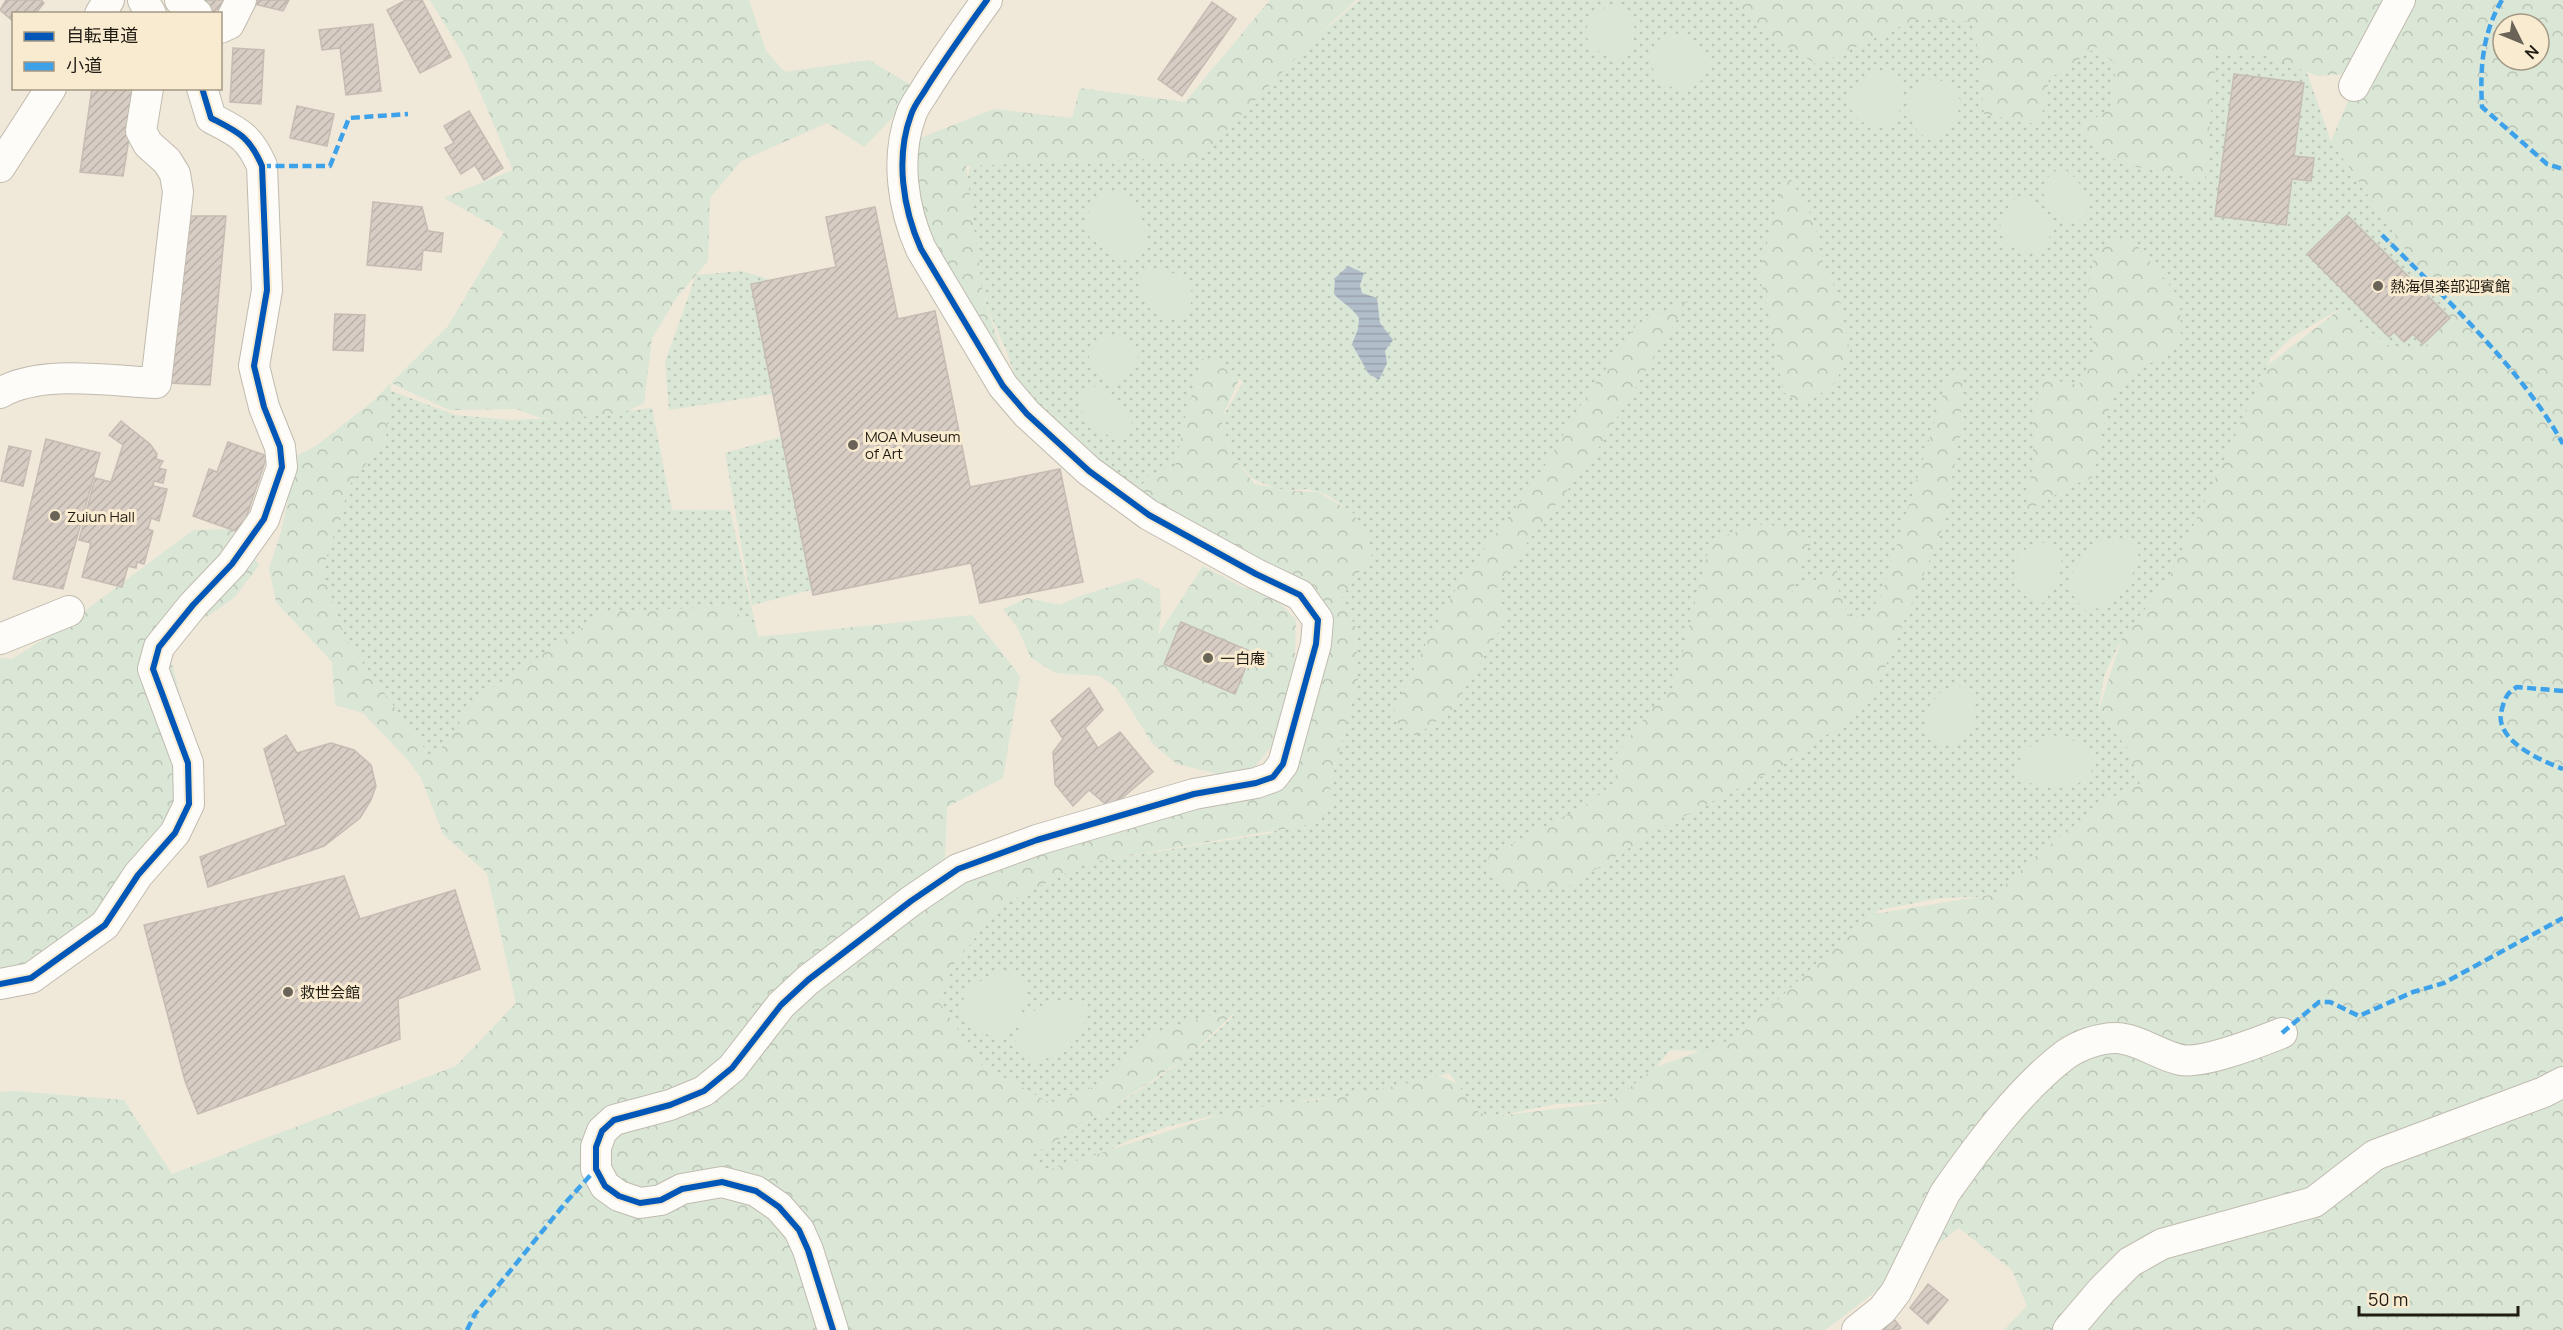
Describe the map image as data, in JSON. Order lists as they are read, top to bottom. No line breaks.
{"places":["熱海倶楽部迎賓館","MOA Museum of Art","Zuiun Hall","一白庵","救世会館"],"legend":["自転車道","小道"],"scale_bar":"50 m","north":"bottom right"}
